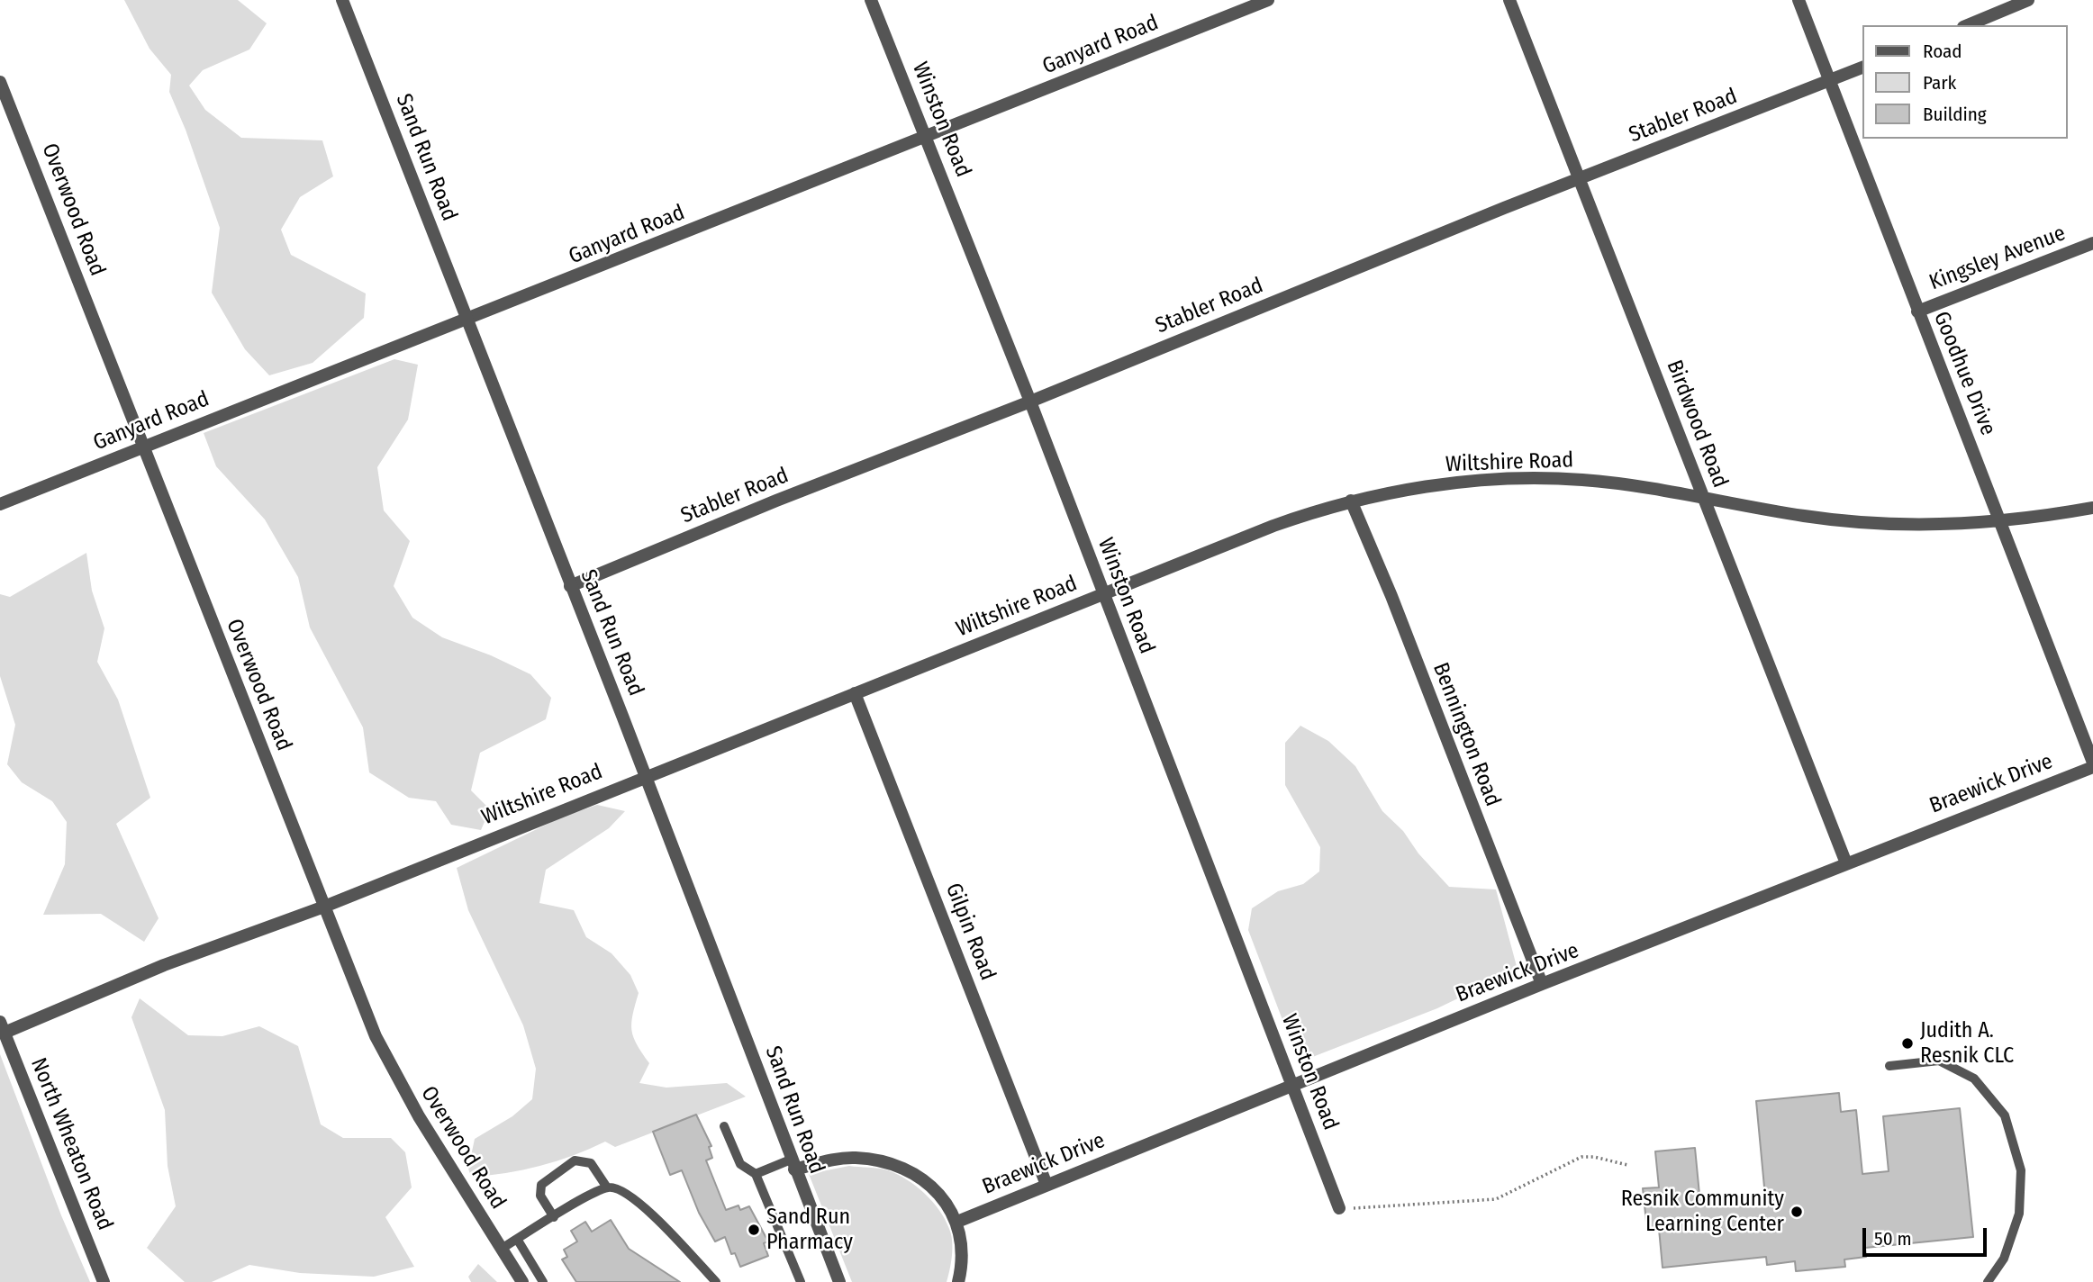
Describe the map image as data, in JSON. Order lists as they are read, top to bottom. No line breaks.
{"streets":{"street":["Ganyard Road","Stabler Road","Winston Road","Sand Run Road","Overwood Road","Kingsley Avenue","Goodhue Drive","Birdwood Road","Wiltshire Road","Bennington Road","Braewick Drive","Gilpin Road","North Wheaton Road"]},"crossings":[["Ganyard Road","Winston Road"],["Ganyard Road","Sand Run Road"],["Ganyard Road","Overwood Road"],["Stabler Road","Winston Road"],["Stabler Road","Sand Run Road"],["Stabler Road","Goodhue Drive"],["Stabler Road","Birdwood Road"],["Winston Road","Wiltshire Road"],["Winston Road","Braewick Drive"],["Sand Run Road","Wiltshire Road"],["Overwood Road","Wiltshire Road"],["Kingsley Avenue","Goodhue Drive"],["Goodhue Drive","Wiltshire Road"],["Goodhue Drive","Braewick Drive"],["Birdwood Road","Wiltshire Road"],["Birdwood Road","Braewick Drive"],["Wiltshire Road","Bennington Road"],["Wiltshire Road","Gilpin Road"],["Wiltshire Road","North Wheaton Road"],["Bennington Road","Braewick Drive"],["Braewick Drive","Gilpin Road"]],"places":["Judith A. Resnik CLC","Resnik Community Learning Center","Sand Run Pharmacy"],"legend":["Road","Park","Building"],"scale_bar":"50 m"}
